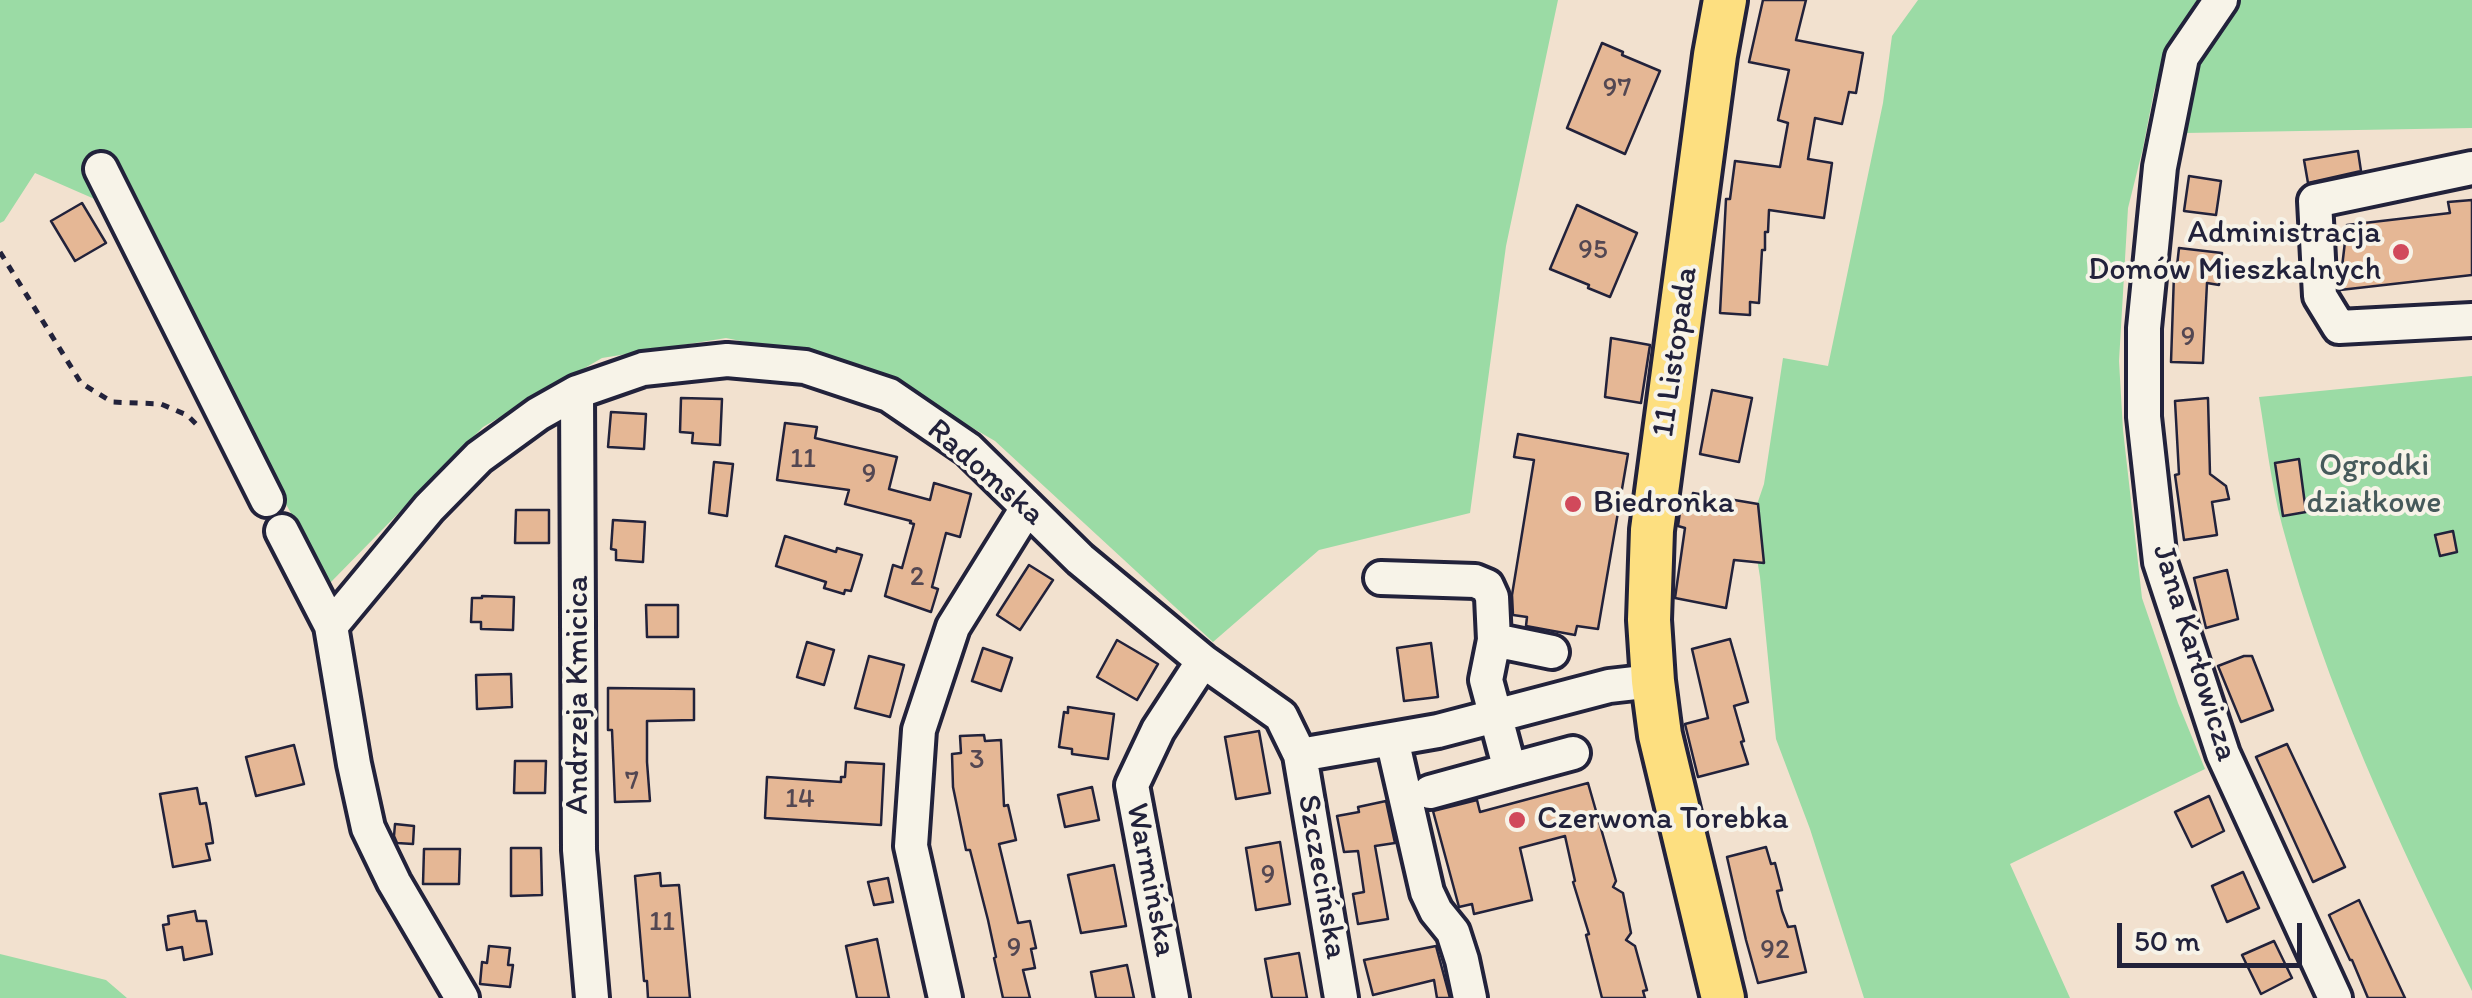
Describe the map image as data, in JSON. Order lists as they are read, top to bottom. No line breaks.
{"streets":{"main road":["11 Listopada"],"street":["Radomska","Jana Karłowicza","Andrzeja Kmicica","Szczecińska","Warmińska"]},"crossings":[["Radomska","Andrzeja Kmicica"],["Radomska","Szczecińska"],["Radomska","Warmińska"]],"parks":["Ogrodki działkowe"],"places":["Administracja Domów Mieszkalnych","Biedronka","Czerwona Torebka"],"house_numbers":["97","95","9","11","9","2","3","7","14","9","11","9","92"],"scale_bar":"50 m"}
